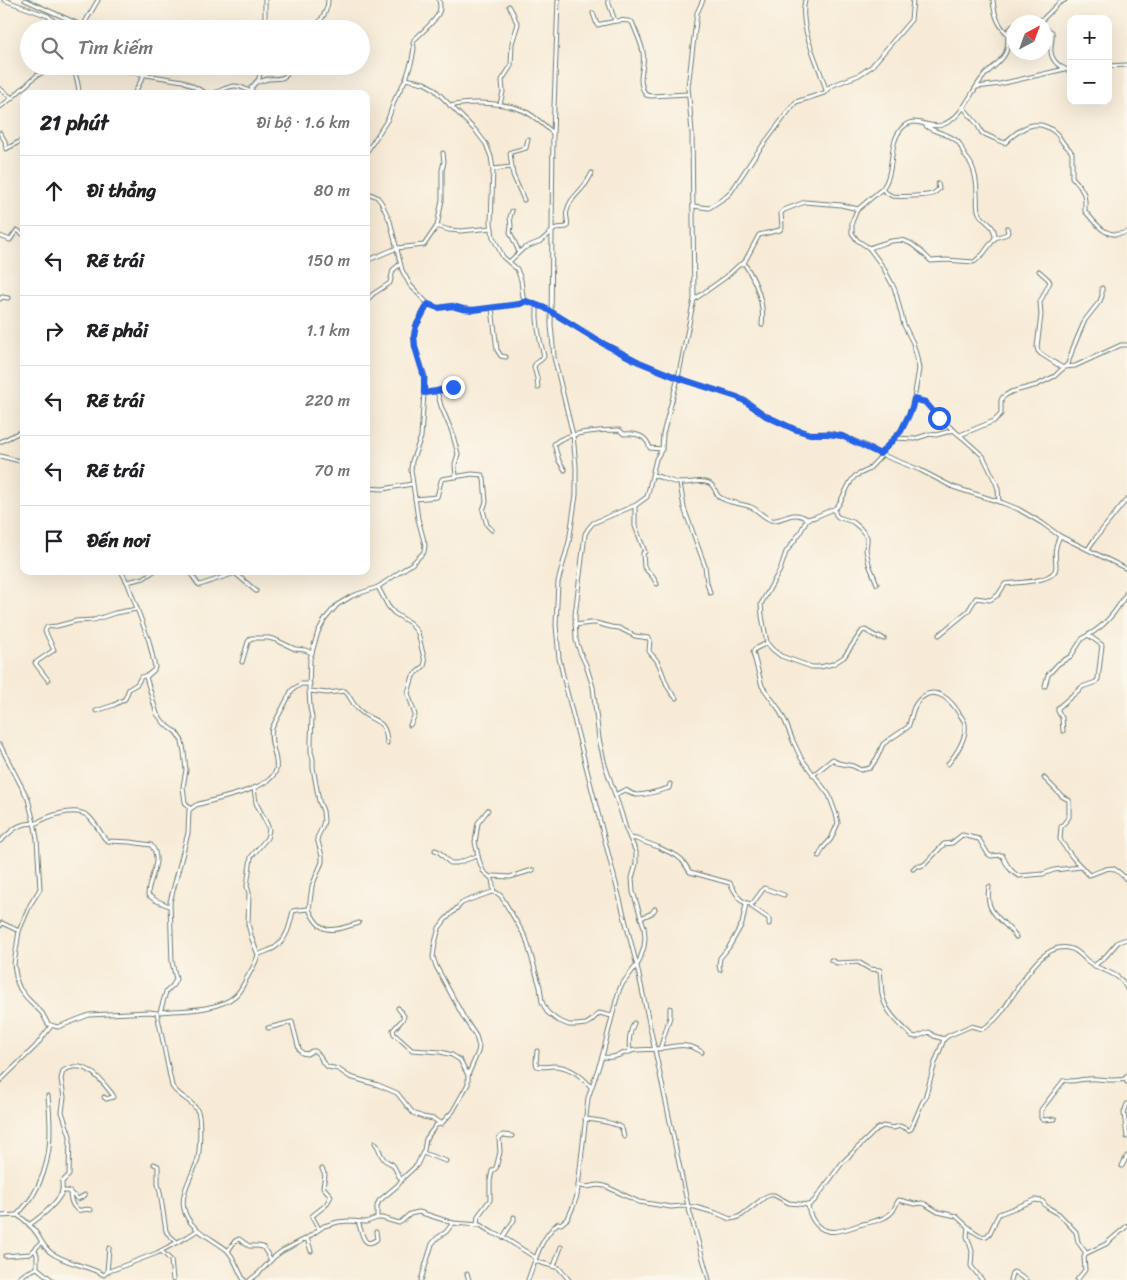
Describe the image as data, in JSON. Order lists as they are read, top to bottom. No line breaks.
{"north":"top right","page":{"map_buttons":["+","−"],"search":"Tìm kiếm","heading":["21 phút","Đi bộ · 1.6 km"],"list":[["Đi thẳng","80 m"],["Rẽ trái","150 m"],["Rẽ phải","1.1 km"],["Rẽ trái","220 m"],["Rẽ trái","70 m"],"Đến nơi"]}}
